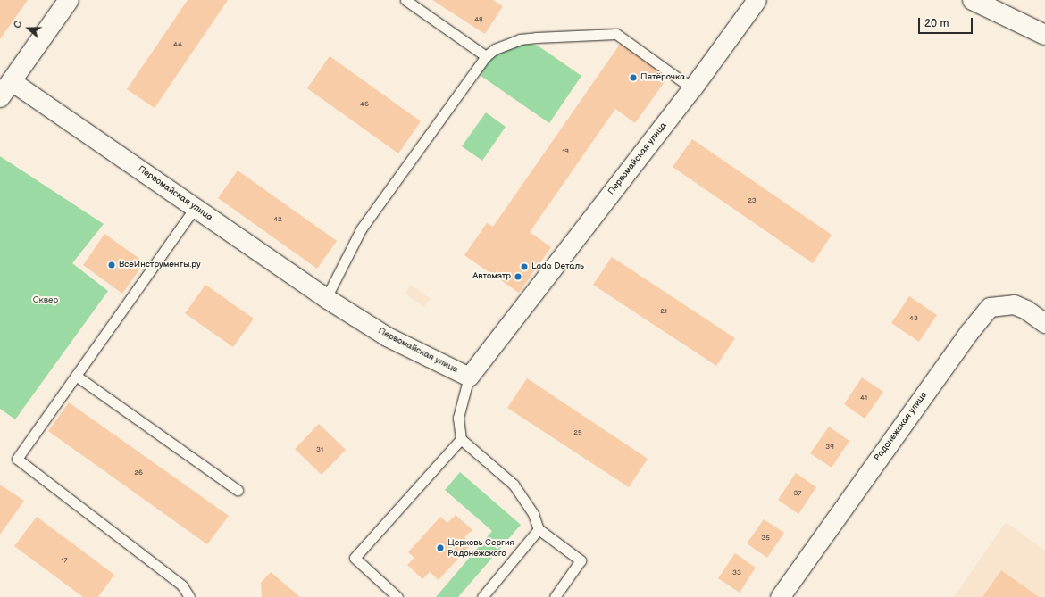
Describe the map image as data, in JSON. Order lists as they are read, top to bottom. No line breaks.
{"streets":{"street":["Первомайская улица","Радонежская улица"]},"parks":["Сквер"],"places":["Пятёрочка","ВсеИнструменты.ру","Lada Dеталь","Автомэтр","Церковь Сергия Радонежского"],"house_numbers":["48","44","46","19","23","42","21","43","41","25","39","31","26","37","35","17","33"],"scale_bar":"20 m","north":"left"}
